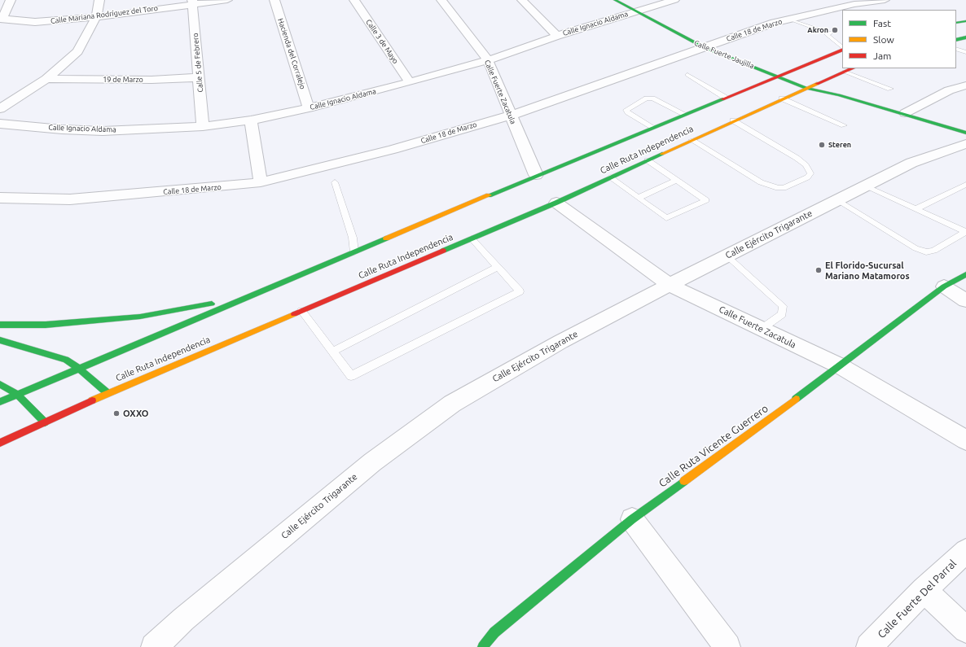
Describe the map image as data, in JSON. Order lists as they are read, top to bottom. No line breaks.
{"streets":{"main road":["Calle Fuerte Jaujilla","Calle Ruta Independencia","Calle Ruta Vicente Guerrero"],"street":["Calle Mariana Rodríguez del Toro","Calle Ignacio Aldama","Calle 18 de Marzo","Calle 3 de Mayo","Hacienda del Corralejo","Calle 5 de Febrero","19 de Marzo","Calle Fuerte Zacatula","Calle Ejército Trigarante","Calle Fuerte Del Parral"]},"crossings":[["Calle Mariana Rodríguez del Toro","Calle 5 de Febrero"],["Calle Ignacio Aldama","Calle 3 de Mayo"],["Calle Ignacio Aldama","Hacienda del Corralejo"],["Calle Ignacio Aldama","Calle Fuerte Jaujilla"],["Calle Ignacio Aldama","Calle 5 de Febrero"],["Calle Ignacio Aldama","Calle Fuerte Zacatula"],["Calle 18 de Marzo","Calle Fuerte Jaujilla"],["Calle 18 de Marzo","Calle Fuerte Zacatula"],["Calle Fuerte Jaujilla","Calle Ruta Independencia"],["Calle Fuerte Jaujilla","Calle Ejército Trigarante"],["Calle 5 de Febrero","19 de Marzo"],["Calle Fuerte Zacatula","Calle Ruta Independencia"],["Calle Fuerte Zacatula","Calle Ejército Trigarante"],["Calle Fuerte Zacatula","Calle Ruta Vicente Guerrero"]],"places":["Akron","Steren","El Florido-Sucursal Mariano Matamoros","OXXO"],"legend":["Fast","Slow","Jam"]}
